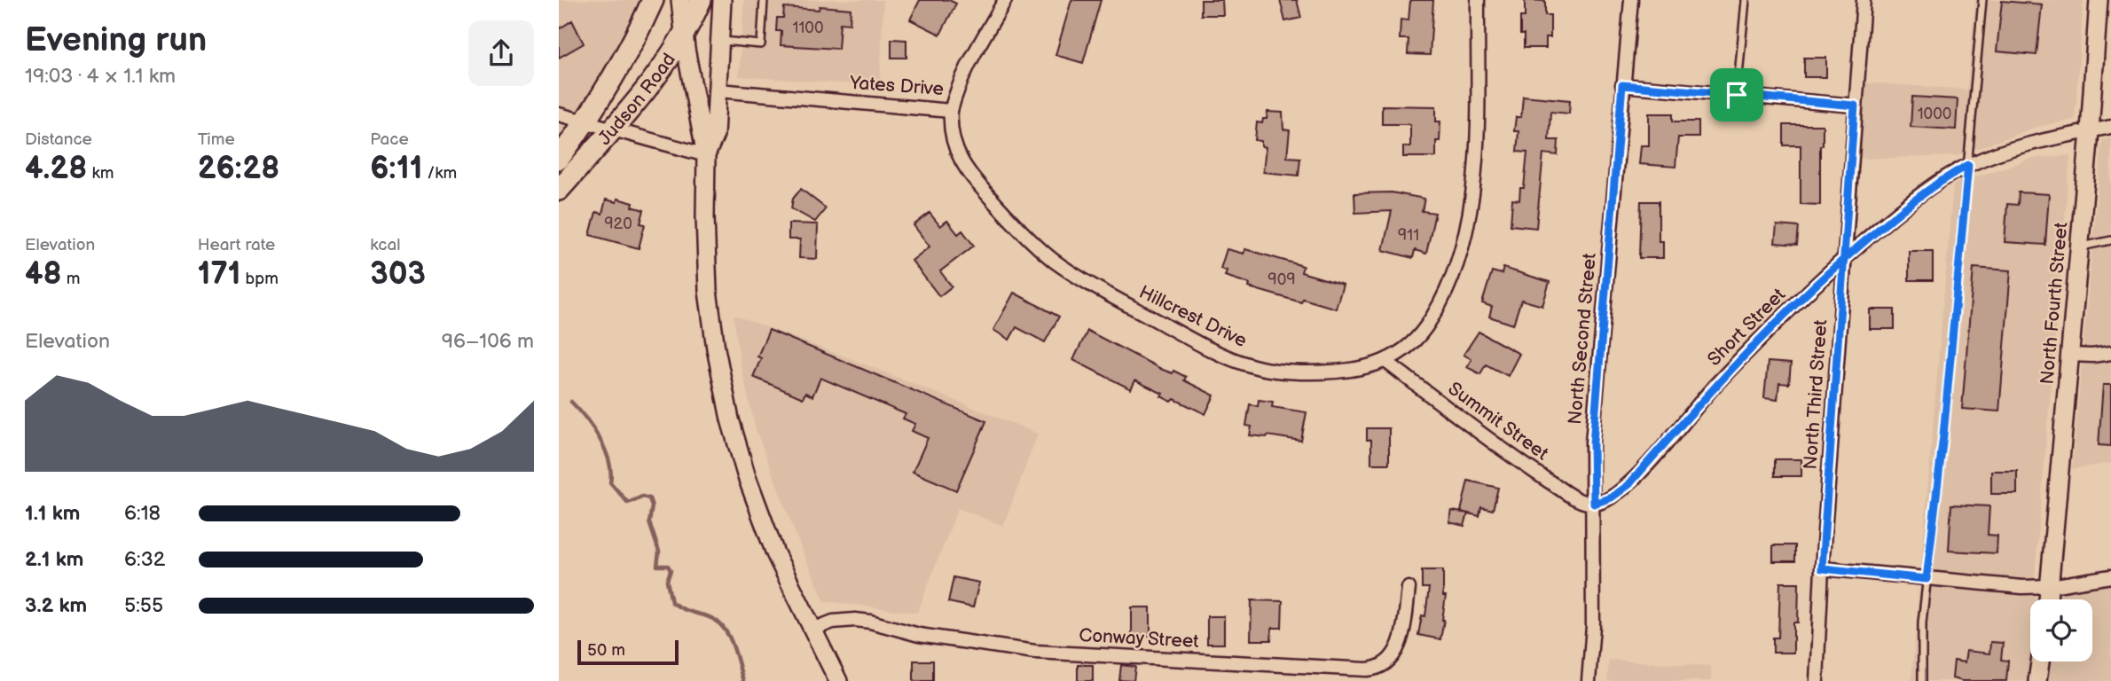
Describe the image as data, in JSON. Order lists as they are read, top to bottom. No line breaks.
{"streets":{"main road":["Judson Road"],"street":["Yates Drive","North Fourth Street","Hillcrest Drive","Short Street","North Second Street","North Third Street","Summit Street","Conway Street"]},"crossings":[["Yates Drive","Hillcrest Drive"],["North Fourth Street","Short Street"],["Hillcrest Drive","Summit Street"],["Short Street","North Second Street"],["Short Street","North Third Street"],["Short Street","Summit Street"],["North Second Street","Summit Street"]],"house_numbers":["1100","1000","920","911","909"],"scale_bar":"50 m","page":{"heading":["Evening run","19:03 · 4 × 1.1 km"],"stats":[["Distance","4.28 km"],["Time","26:28"],["Pace","6:11 /km"],["Elevation","48 m"],["Heart rate","171 bpm"],["kcal","303"]],"chart":["Elevation","96–106 m"],"list":[{"name":"1.1 km","note":"6:18"},{"name":"2.1 km","note":"6:32"},{"name":"3.2 km","note":"5:55"}],"scale":"50 m"}}
